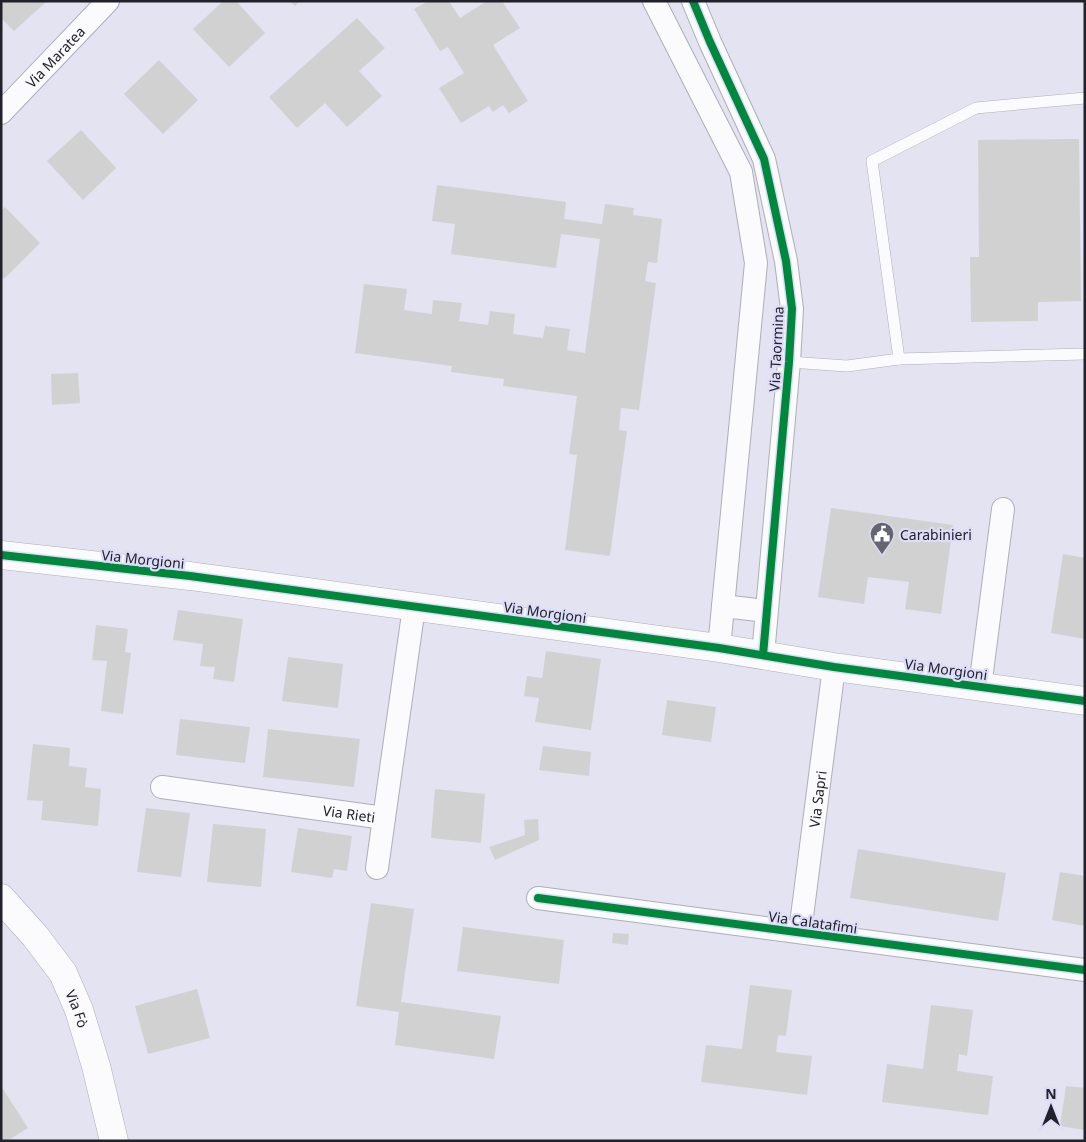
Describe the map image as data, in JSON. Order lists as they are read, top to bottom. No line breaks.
{"streets":{"street":["Via Maratea","Via Taormina","Via Morgioni","Via Sapri","Via Rieti","Via Calatafimi","Via Fò"]},"crossings":[["Via Taormina","Via Morgioni"],["Via Morgioni","Via Sapri"],["Via Morgioni","Via Rieti"],["Via Sapri","Via Calatafimi"]],"places":{"public building":["Carabinieri"]},"north":"top"}
